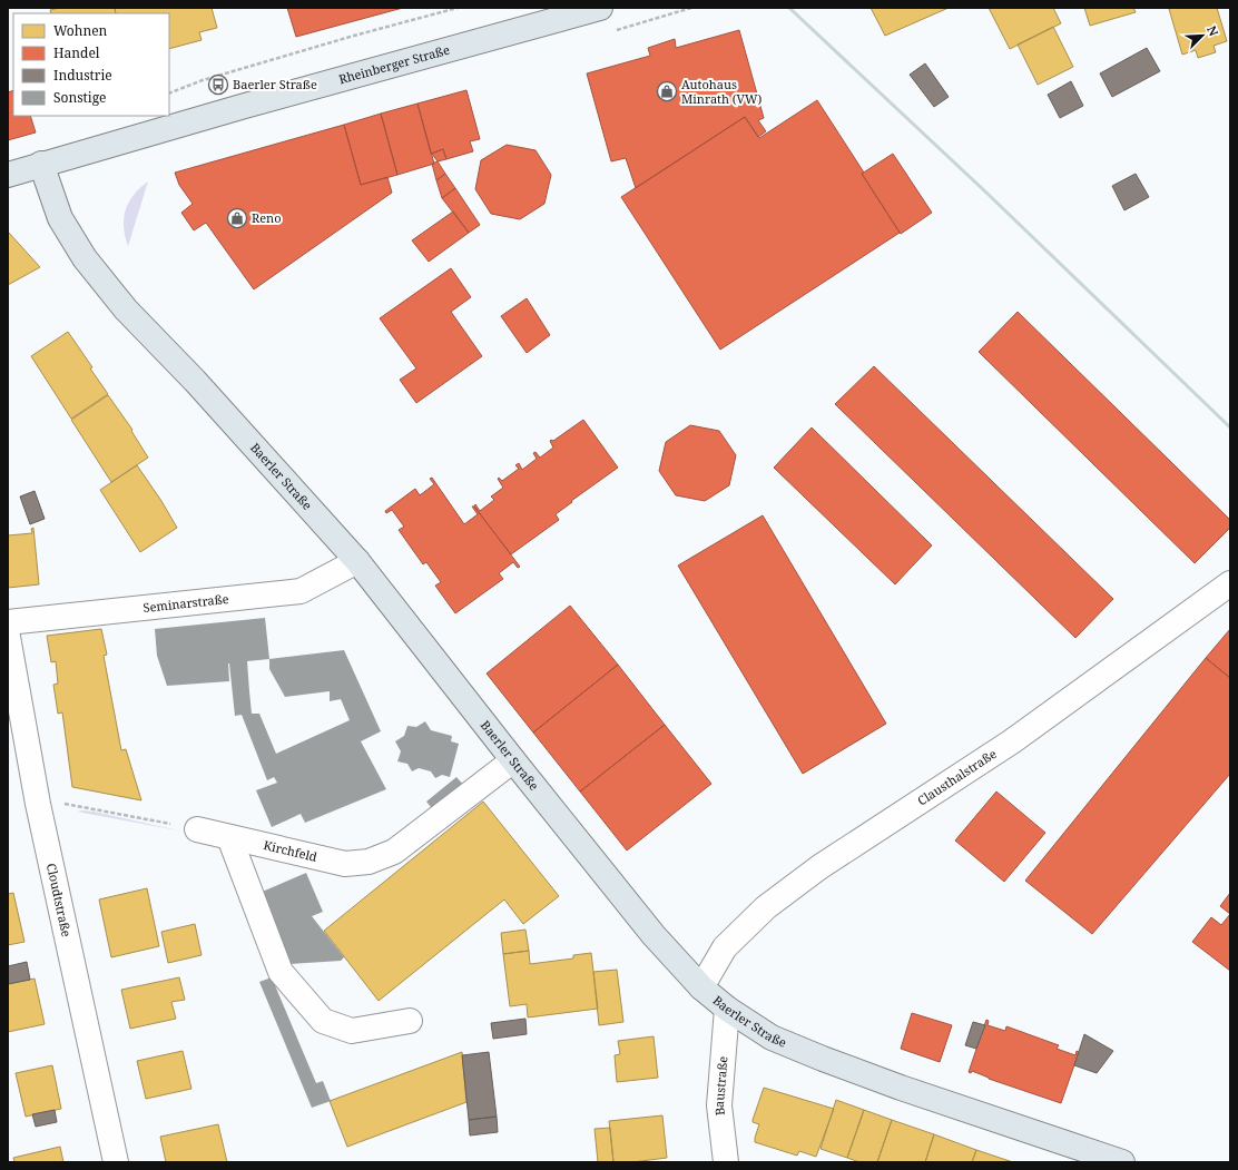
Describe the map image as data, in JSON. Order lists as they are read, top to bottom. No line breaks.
{"streets":{"main road":["Rheinberger Straße","Baerler Straße"],"street":["Seminarstraße","Clausthalstraße","Kirchfeld","Cloudtstraße","Baustraße"]},"crossings":[["Rheinberger Straße","Baerler Straße"],["Baerler Straße","Seminarstraße"],["Baerler Straße","Clausthalstraße"],["Baerler Straße","Kirchfeld"],["Baerler Straße","Baustraße"]],"places":{"bus stop":["Baerler Straße"],"shop":["Autohaus Minrath (VW)","Reno"]},"legend":["Wohnen","Handel","Industrie","Sonstige"],"north":"top right"}
